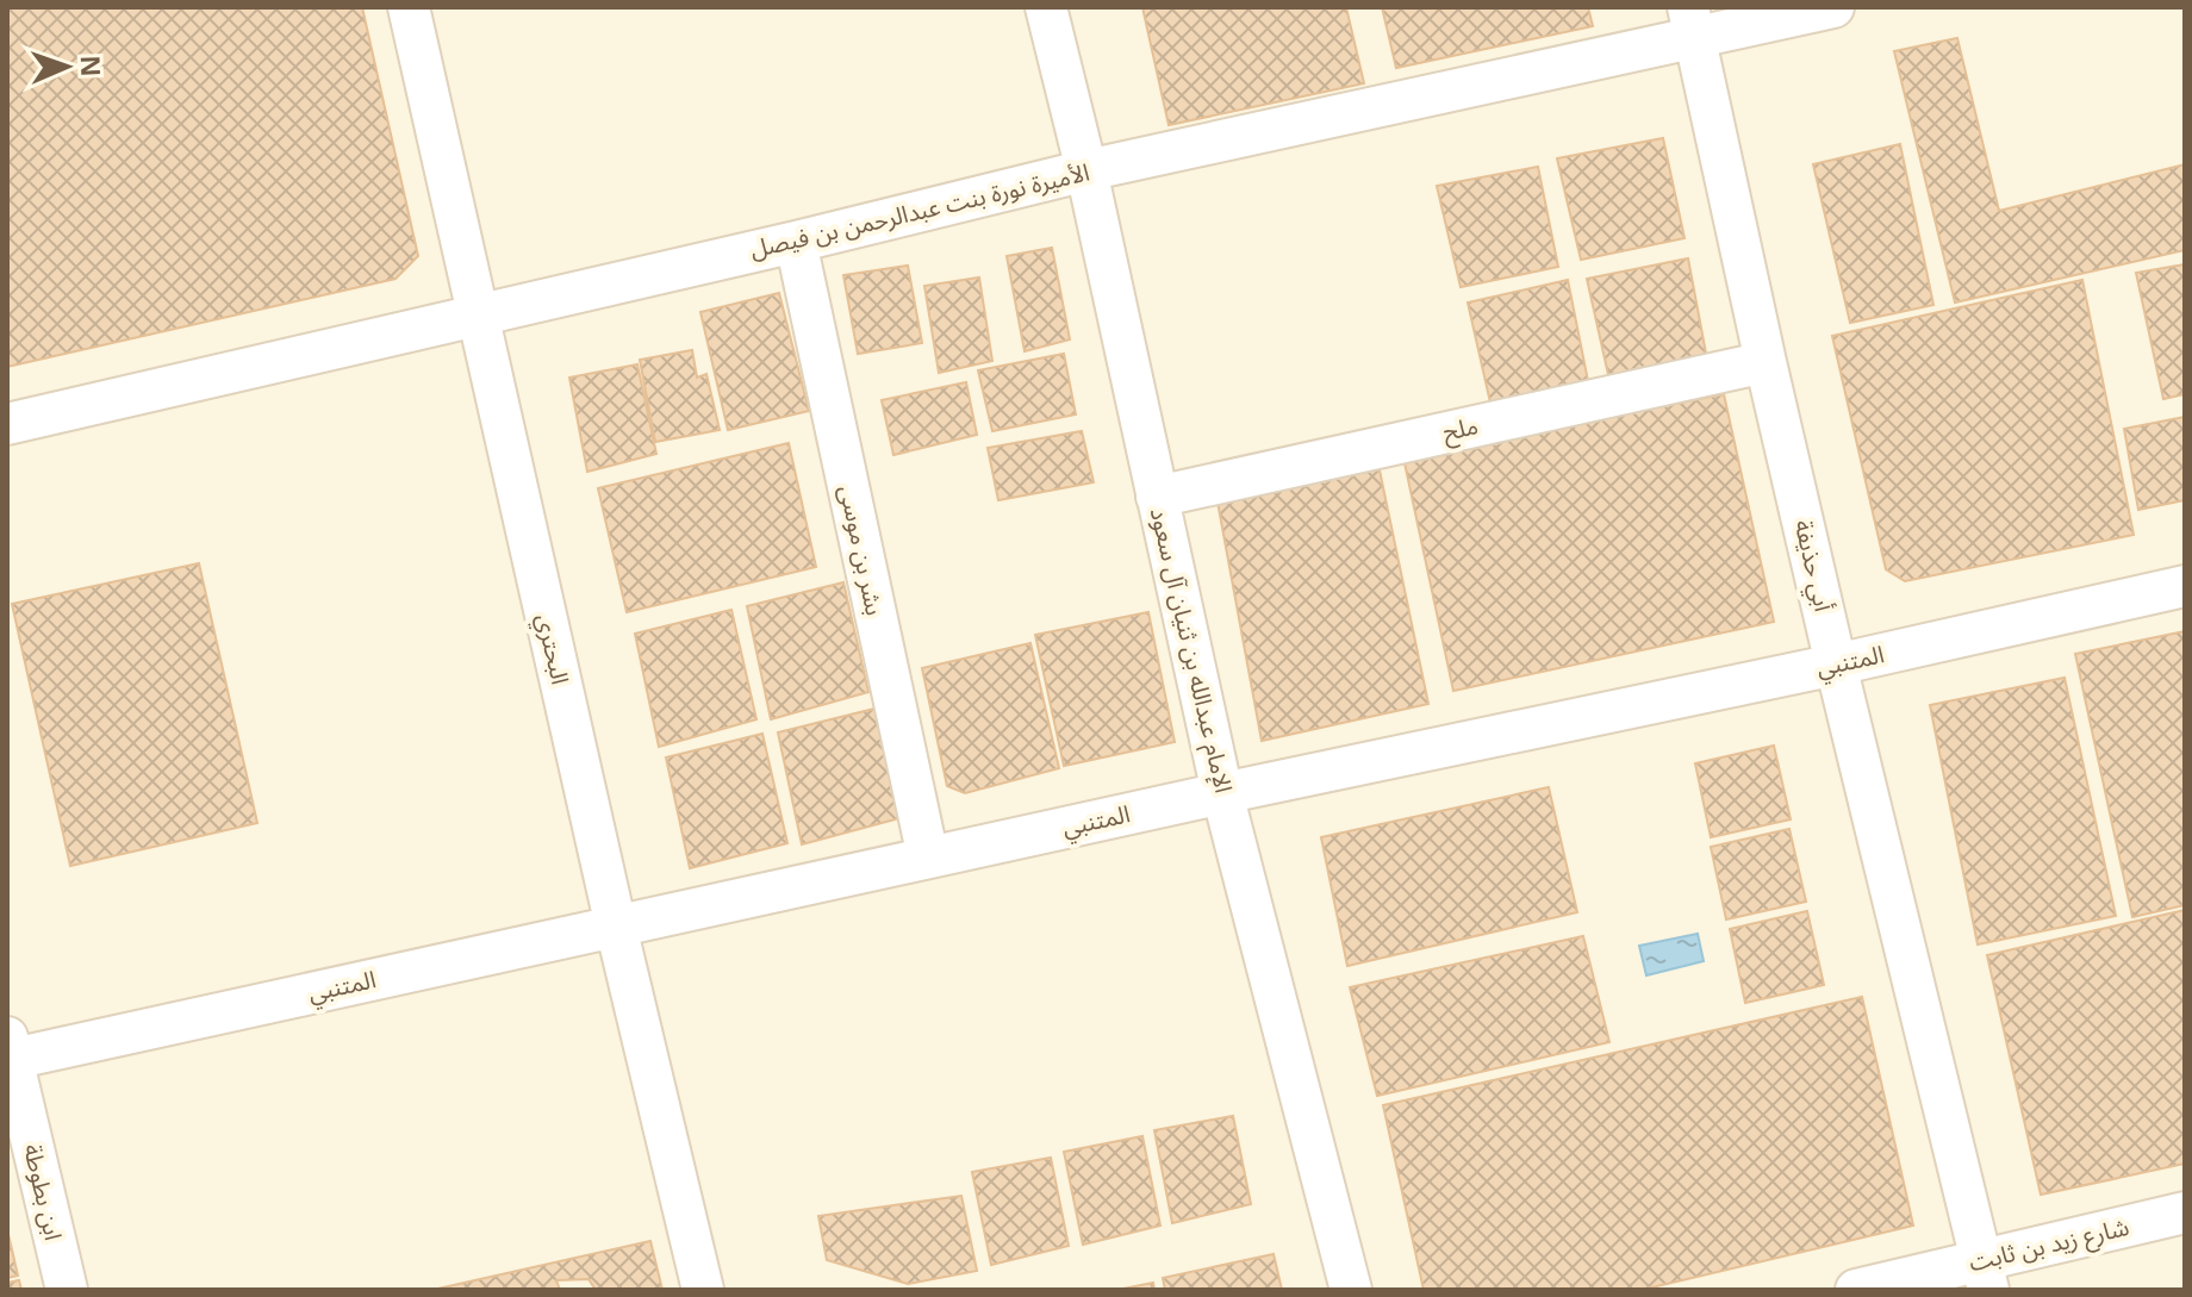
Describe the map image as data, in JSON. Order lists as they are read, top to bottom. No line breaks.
{"streets":{"street":["الأميرة نورة بنت عبدالرحمن بن فيصل","ملح","بشر بن موسى","أبي حذيفة","البحتري","الإمام عبدالله بن ثنيان آل سعود","المتنبي","ابن بطوطة","شارع زيد بن ثابت"]},"crossings":[["الأميرة نورة بنت عبدالرحمن بن فيصل","بشر بن موسى"],["الأميرة نورة بنت عبدالرحمن بن فيصل","أبي حذيفة"],["الأميرة نورة بنت عبدالرحمن بن فيصل","البحتري"],["الأميرة نورة بنت عبدالرحمن بن فيصل","الإمام عبدالله بن ثنيان آل سعود"],["ملح","أبي حذيفة"],["ملح","الإمام عبدالله بن ثنيان آل سعود"],["بشر بن موسى","المتنبي"],["أبي حذيفة","المتنبي"],["أبي حذيفة","شارع زيد بن ثابت"],["البحتري","المتنبي"],["الإمام عبدالله بن ثنيان آل سعود","المتنبي"],["المتنبي","ابن بطوطة"]],"north":"right"}
